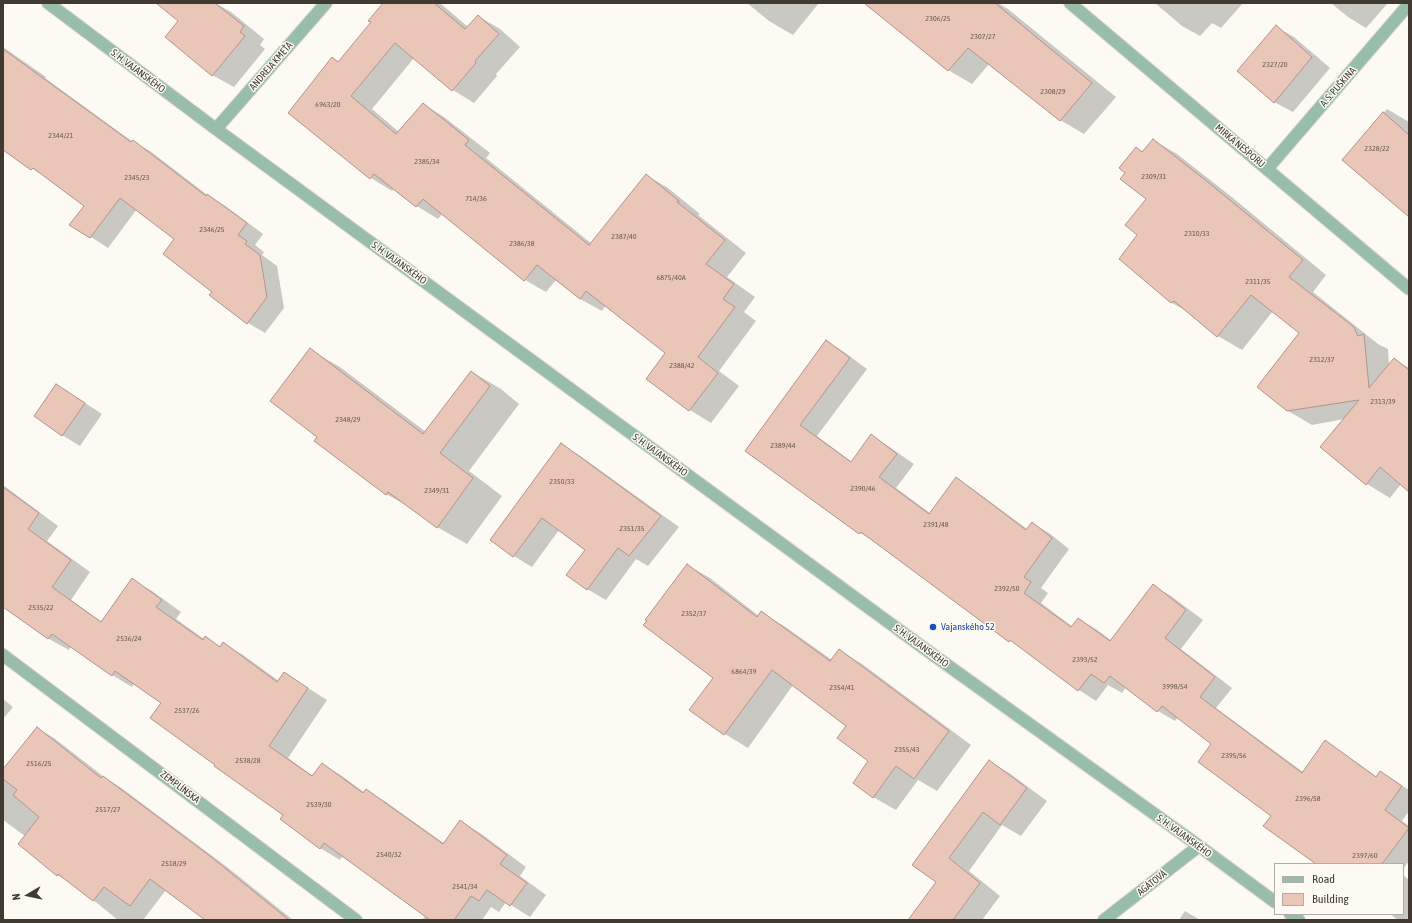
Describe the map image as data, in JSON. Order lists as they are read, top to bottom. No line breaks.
{"streets":{"street":["ANDREJA KMEŤA","S. H. VAJANSKÉHO","A. S. PUŠKINA","MIRKA NEŠPORU","ZEMPLÍNSKA","AGÁTOVÁ"]},"crossings":[["ANDREJA KMEŤA","S. H. VAJANSKÉHO"],["S. H. VAJANSKÉHO","AGÁTOVÁ"],["A. S. PUŠKINA","MIRKA NEŠPORU"]],"places":["Vajanského 52"],"house_numbers":["2306/25","2307/27","2327/20","2308/29","6963/20","2344/21","2328/22","2385/34","2309/31","2345/23","714/36","2346/25","2310/33","2387/40","2386/38","6875/40A","2311/35","2312/37","2388/42","2313/39","2348/29","2389/44","2350/33","2390/46","2349/31","2391/48","2351/35","2392/50","2535/22","2352/37","2536/24","2393/52","6864/39","3998/54","2354/41","2537/26","2355/43","2395/56","2538/28","2516/25","2396/58","2539/30","2517/27","2540/32","2397/60","2518/29","2541/34"],"legend":["Road","Building"],"north":"left"}
